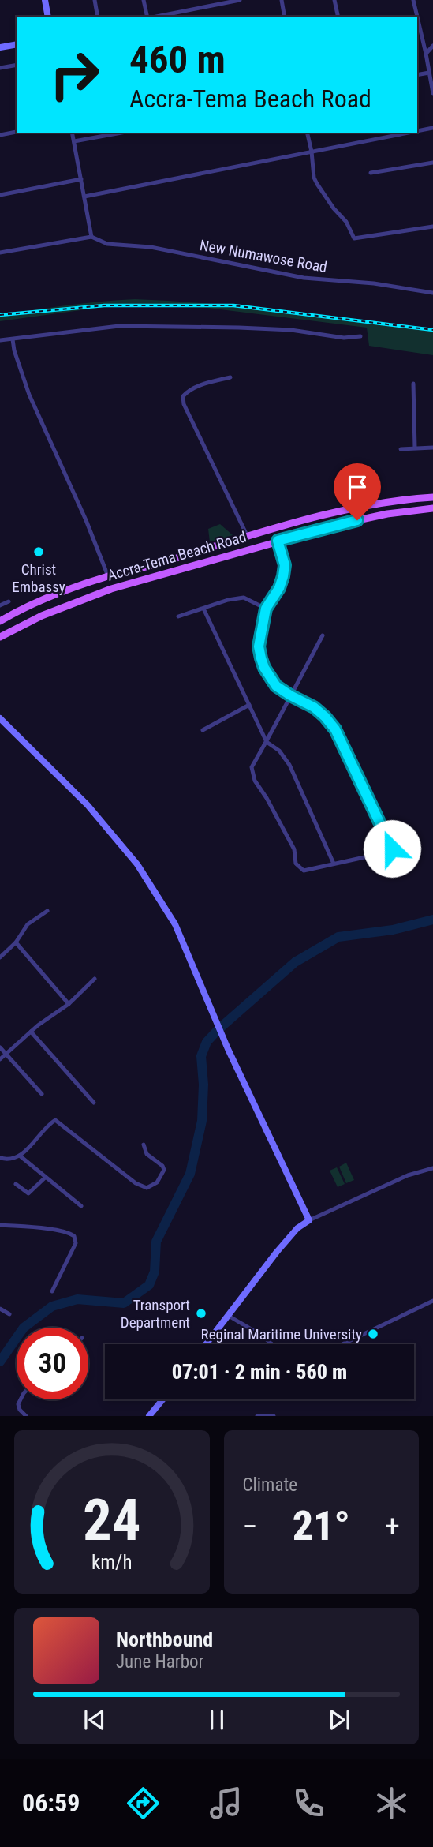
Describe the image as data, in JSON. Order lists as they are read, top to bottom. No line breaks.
{"streets":{"main road":["Accra-Tema Beach Road"],"street":["New Numawose Road"]},"places":["Christ Embassy","Transport Department","Reginal Maritime University"],"page":{"turn":["460 m","Accra-Tema Beach Road"],"limit":"30","trip":"07:01 · 2 min · 560 m","tile":"Climate","heat":["−","21°","+"],"song":["Northbound","June Harbor"],"tabs":"06:59","gauge":["24","km/h"]}}
